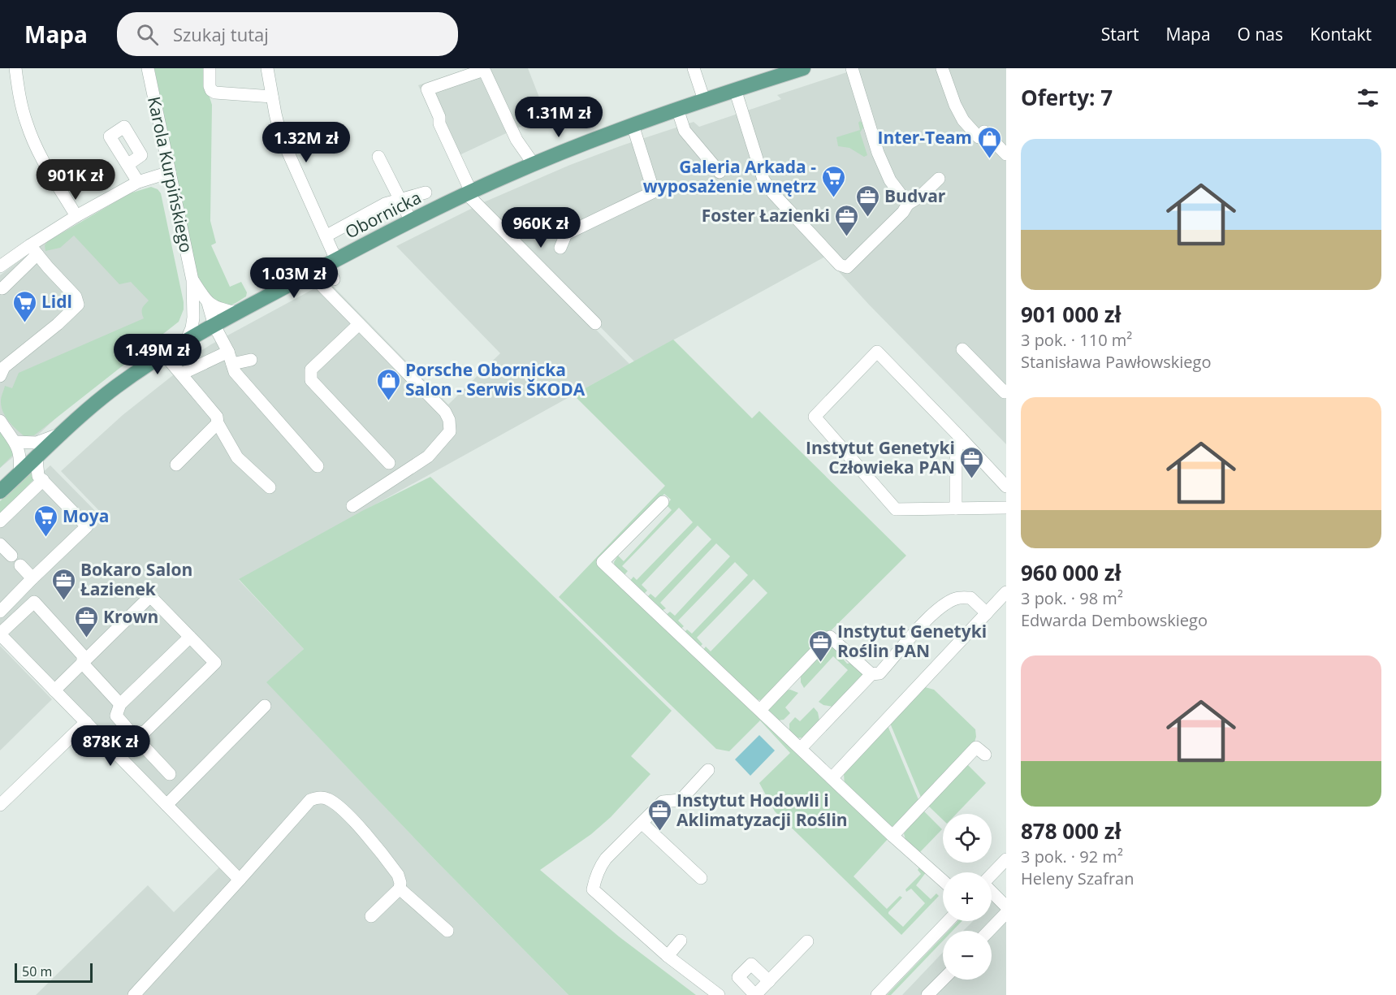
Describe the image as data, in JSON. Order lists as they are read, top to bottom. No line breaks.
{"streets":{"main road":["Obornicka"],"street":["Karola Kurpińskiego"]},"crossings":[["Karola Kurpińskiego","Obornicka"]],"places":{"shop":["Inter-Team","Porsche Obornicka Salon - Serwis ŠKODA"],"supermarket":["Galeria Arkada - wyposażenie wnętrz","Lidl","Moya"],"office":["Budvar","Foster Łazienki","Instytut Genetyki Człowieka PAN","Bokaro Salon Łazienek","Krown","Instytut Genetyki Roślin PAN","Instytut Hodowli i Aklimatyzacji Roślin"]},"scale_bar":"50 m","page":{"header":"Mapa","search":"Szukaj tutaj","nav":["Start","Mapa","O nas","Kontakt"],"heading":"Oferty: 7","price":["1.31M zł","1.32M zł","901K zł","960K zł","1.03M zł","1.49M zł","878K zł"],"list":[{"name":"901 000 zł","note":"3 pok. · 110 m² · Stanisława Pawłowskiego"},{"name":"960 000 zł","note":"3 pok. · 98 m² · Edwarda Dembowskiego"},{"name":"878 000 zł","note":"3 pok. · 92 m² · Heleny Szafran"}],"map_buttons":["+","−"],"scale":"50 m"}}
